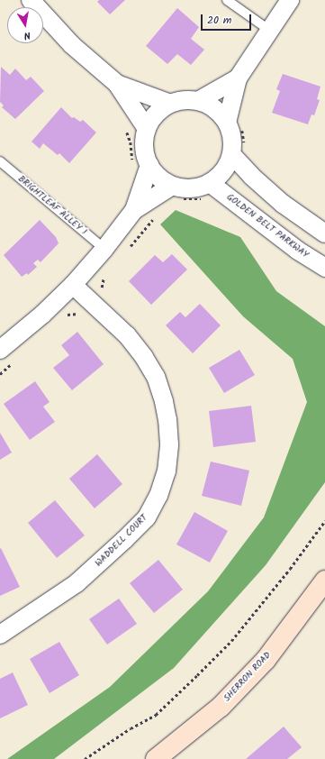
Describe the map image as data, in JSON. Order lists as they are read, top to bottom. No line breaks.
{"streets":{"main road":["SHERRON ROAD"],"street":["GOLDEN BELT PARKWAY","WADDELL COURT"],"lane":["BRIGHTLEAF ALLEY 1"]},"scale_bar":"20 m","north":"bottom"}
